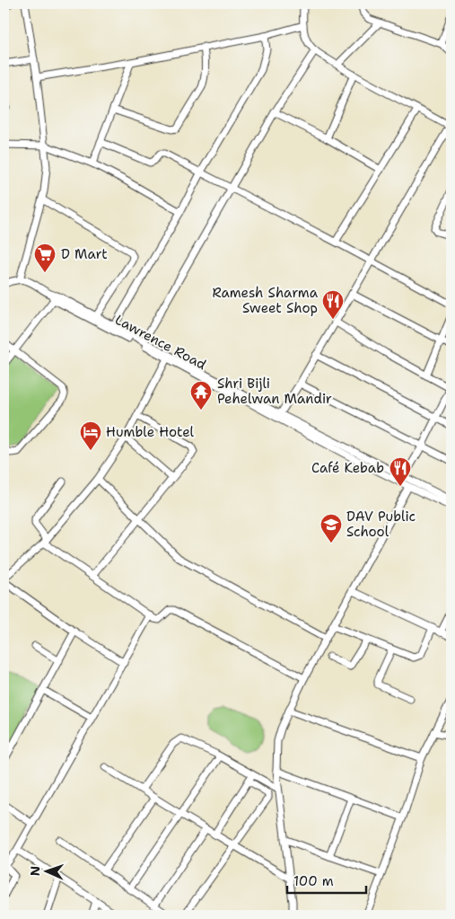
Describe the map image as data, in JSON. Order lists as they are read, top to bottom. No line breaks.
{"streets":{"street":["Lawrence Road"]},"places":{"supermarket":["D Mart"],"restaurant":["Ramesh Sharma Sweet Shop","Café Kebab"],"temple":["Shri Bijli Pehelwan Mandir"],"hotel":["Humble Hotel"],"school or university":["DAV Public School"]},"scale_bar":"100 m","north":"left"}
